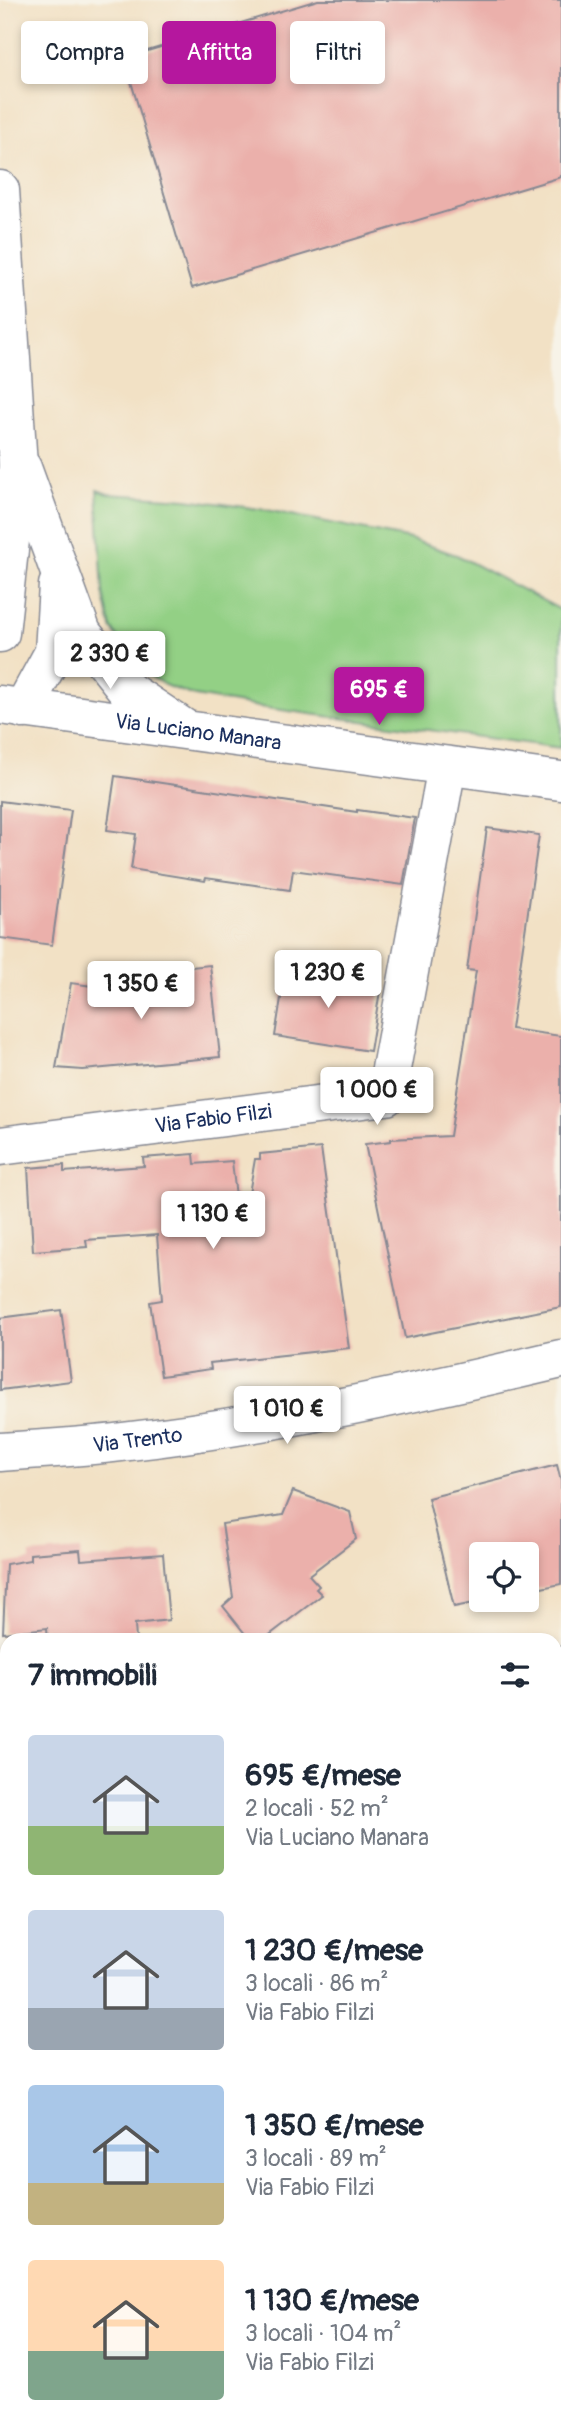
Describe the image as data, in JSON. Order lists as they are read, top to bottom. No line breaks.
{"streets":{"street":["Via Luciano Manara","Via Fabio Filzi","Via Trento"]},"crossings":[["Via Luciano Manara","Via Fabio Filzi"]],"page":{"chip":["Compra","Affitta","Filtri"],"price":["2 330 €","695 €","1 230 €","1 350 €","1 000 €","1 130 €","1 010 €"],"heading":"7 immobili","list":[{"name":"695 €/mese","note":"2 locali · 52 m² · Via Luciano Manara"},{"name":"1 230 €/mese","note":"3 locali · 86 m² · Via Fabio Filzi"},{"name":"1 350 €/mese","note":"3 locali · 89 m² · Via Fabio Filzi"},{"name":"1 130 €/mese","note":"3 locali · 104 m² · Via Fabio Filzi"}]}}
